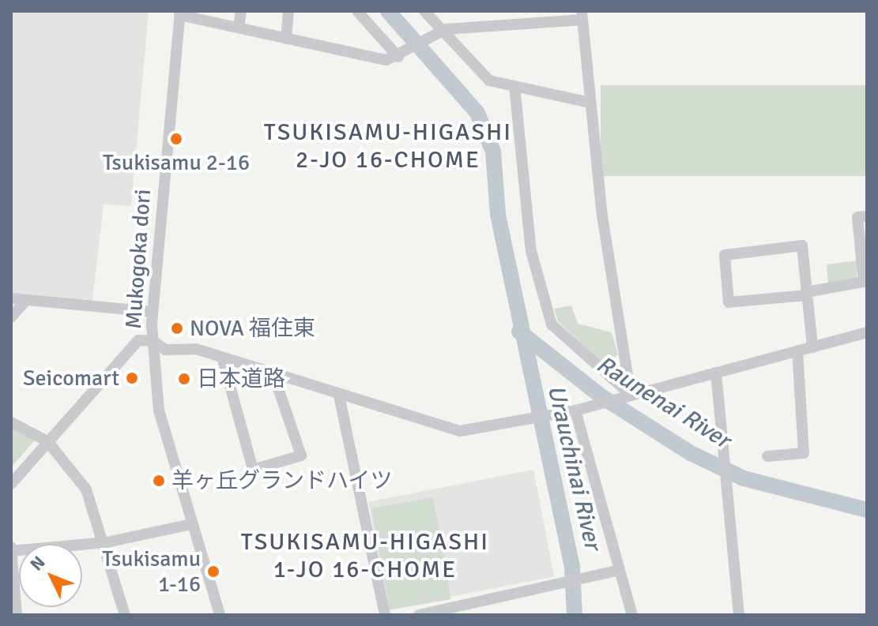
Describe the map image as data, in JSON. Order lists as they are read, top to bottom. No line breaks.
{"streets":{"street":["Mukogoka dori"]},"districts":["TSUKISAMU-HIGASHI 2-JO 16-CHOME","TSUKISAMU-HIGASHI 1-JO 16-CHOME"],"water":["Raunenai River","Urauchinai River"],"places":["Tsukisamu 2-16","NOVA 福住東","Seicomart","日本道路","羊ヶ丘グランドハイツ","Tsukisamu 1-16"],"north":"top left"}
